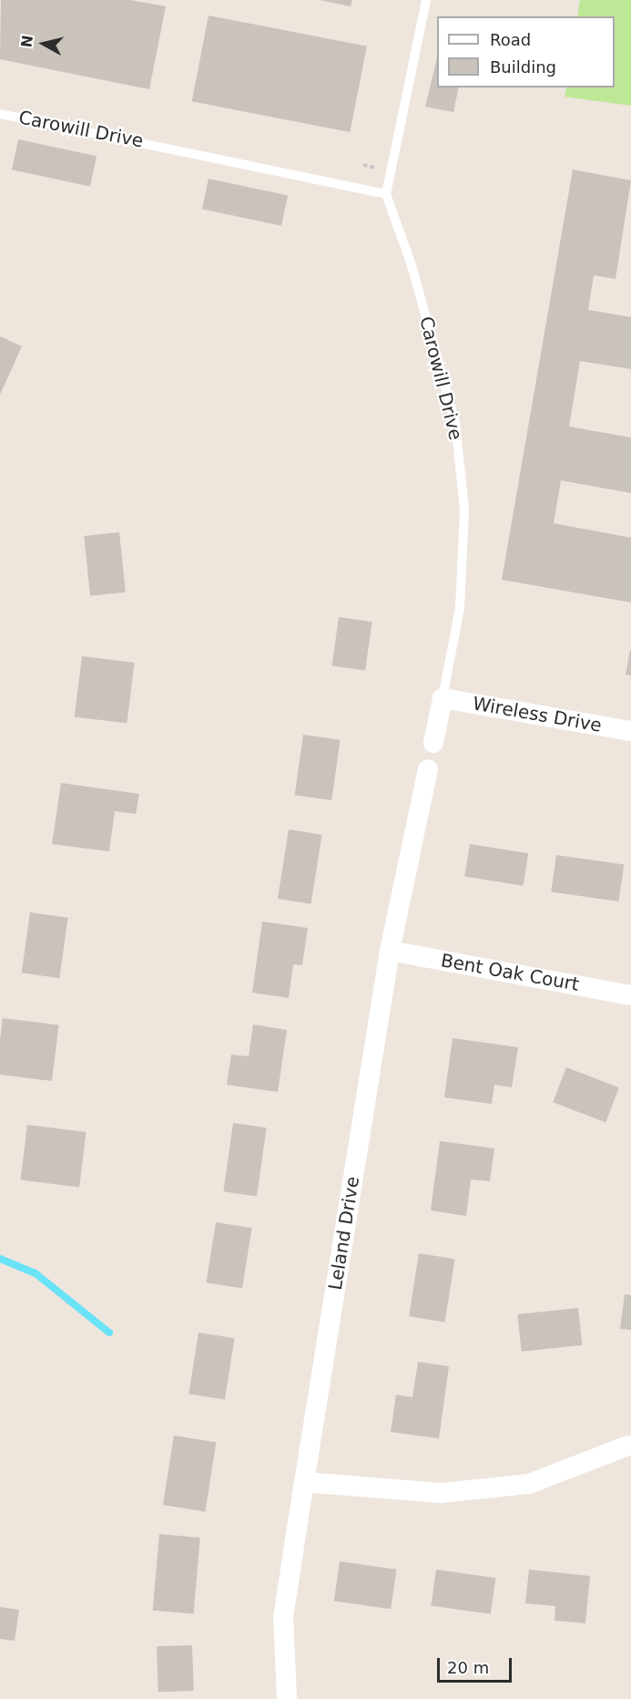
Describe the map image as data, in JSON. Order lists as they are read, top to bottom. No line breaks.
{"streets":{"street":["Wireless Drive","Bent Oak Court","Leland Drive"],"lane":["Carowill Drive"]},"crossings":[["Carowill Drive","Wireless Drive"],["Bent Oak Court","Leland Drive"]],"legend":["Road","Building"],"scale_bar":"20 m","north":"left"}
